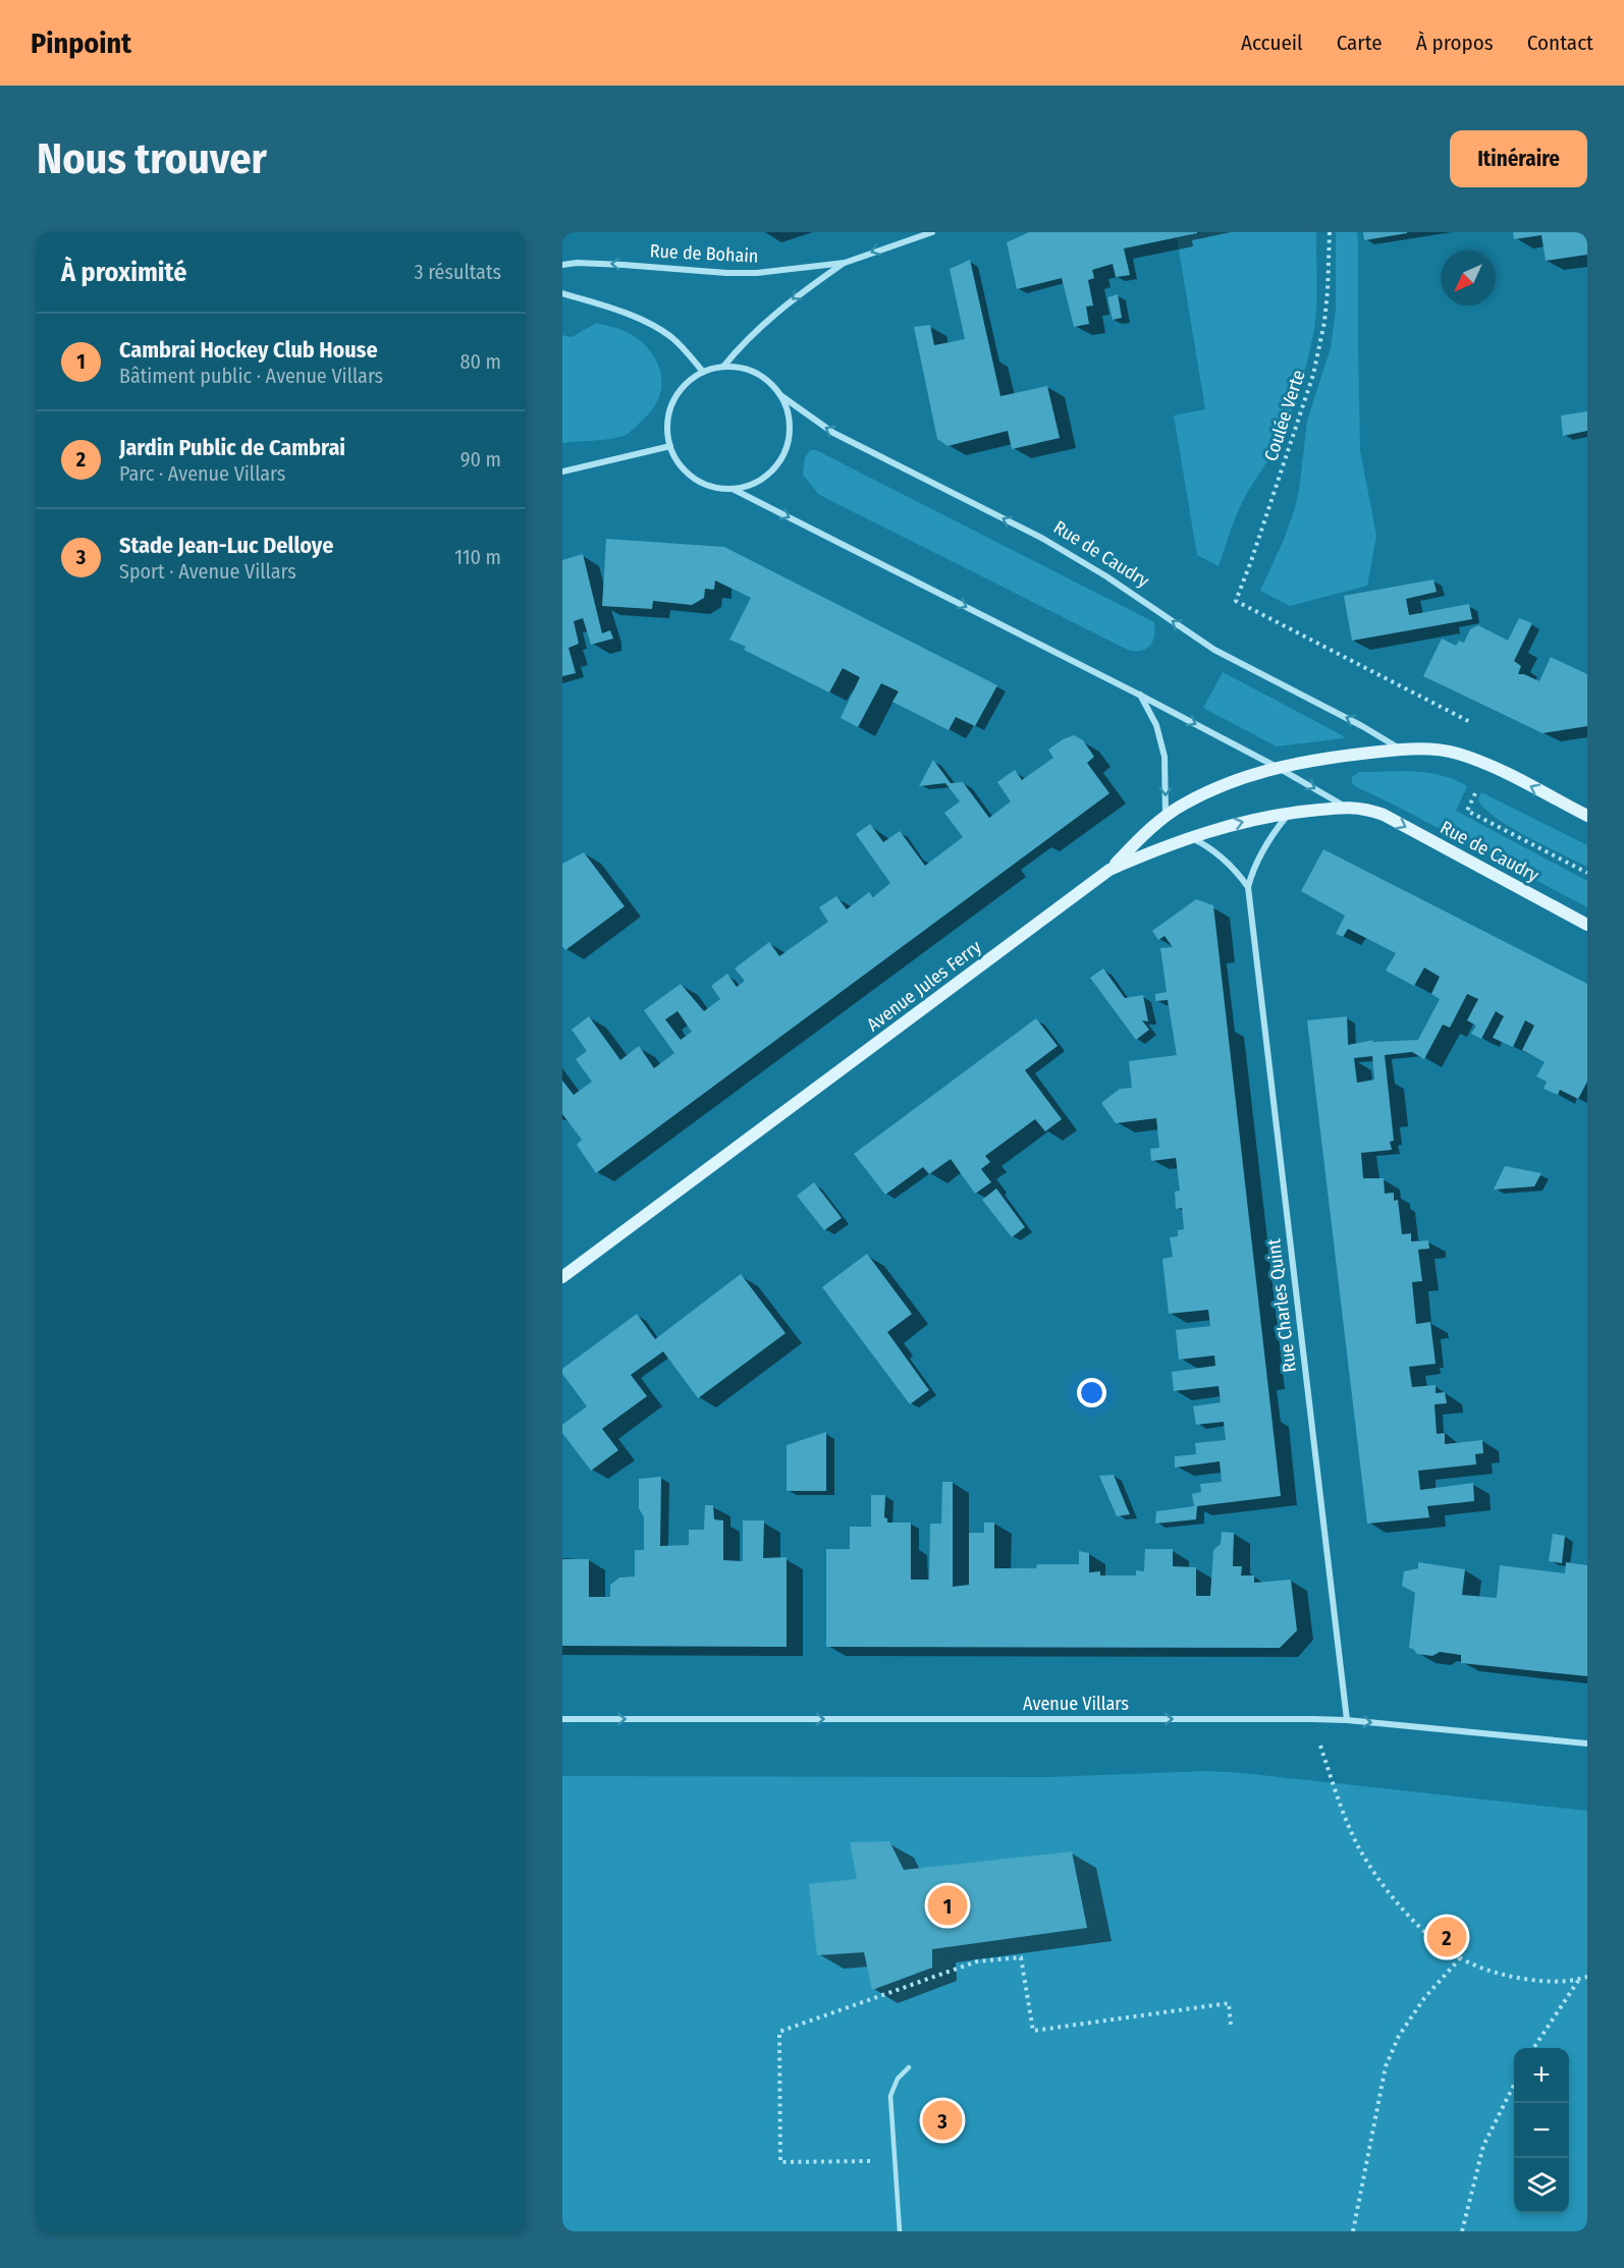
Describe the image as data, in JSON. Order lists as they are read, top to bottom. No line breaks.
{"streets":{"main road":["Rue de Caudry","Avenue Jules Ferry"],"street":["Rue de Bohain","Rue Charles Quint","Avenue Villars"],"path":["Coulée Verte"]},"crossings":[["Rue de Bohain","Rue de Caudry"],["Rue de Caudry","Avenue Jules Ferry"],["Avenue Jules Ferry","Rue Charles Quint"],["Rue Charles Quint","Avenue Villars"]],"one_way":["Rue de Bohain","Avenue Villars"],"north":"bottom left","page":{"header":"Pinpoint","nav":["Accueil","Carte","À propos","Contact"],"buttons":"Itinéraire","title":"Nous trouver","heading":["À proximité","3 résultats"],"list":[{"mark":"1","name":"Cambrai Hockey Club House","note":"Bâtiment public · Avenue Villars","value":"80 m"},{"mark":"2","name":"Jardin Public de Cambrai","note":"Parc · Avenue Villars","value":"90 m"},{"mark":"3","name":"Stade Jean-Luc Delloye","note":"Sport · Avenue Villars","value":"110 m"}],"pins":["1","2","3"],"map_buttons":["+","−"]}}
